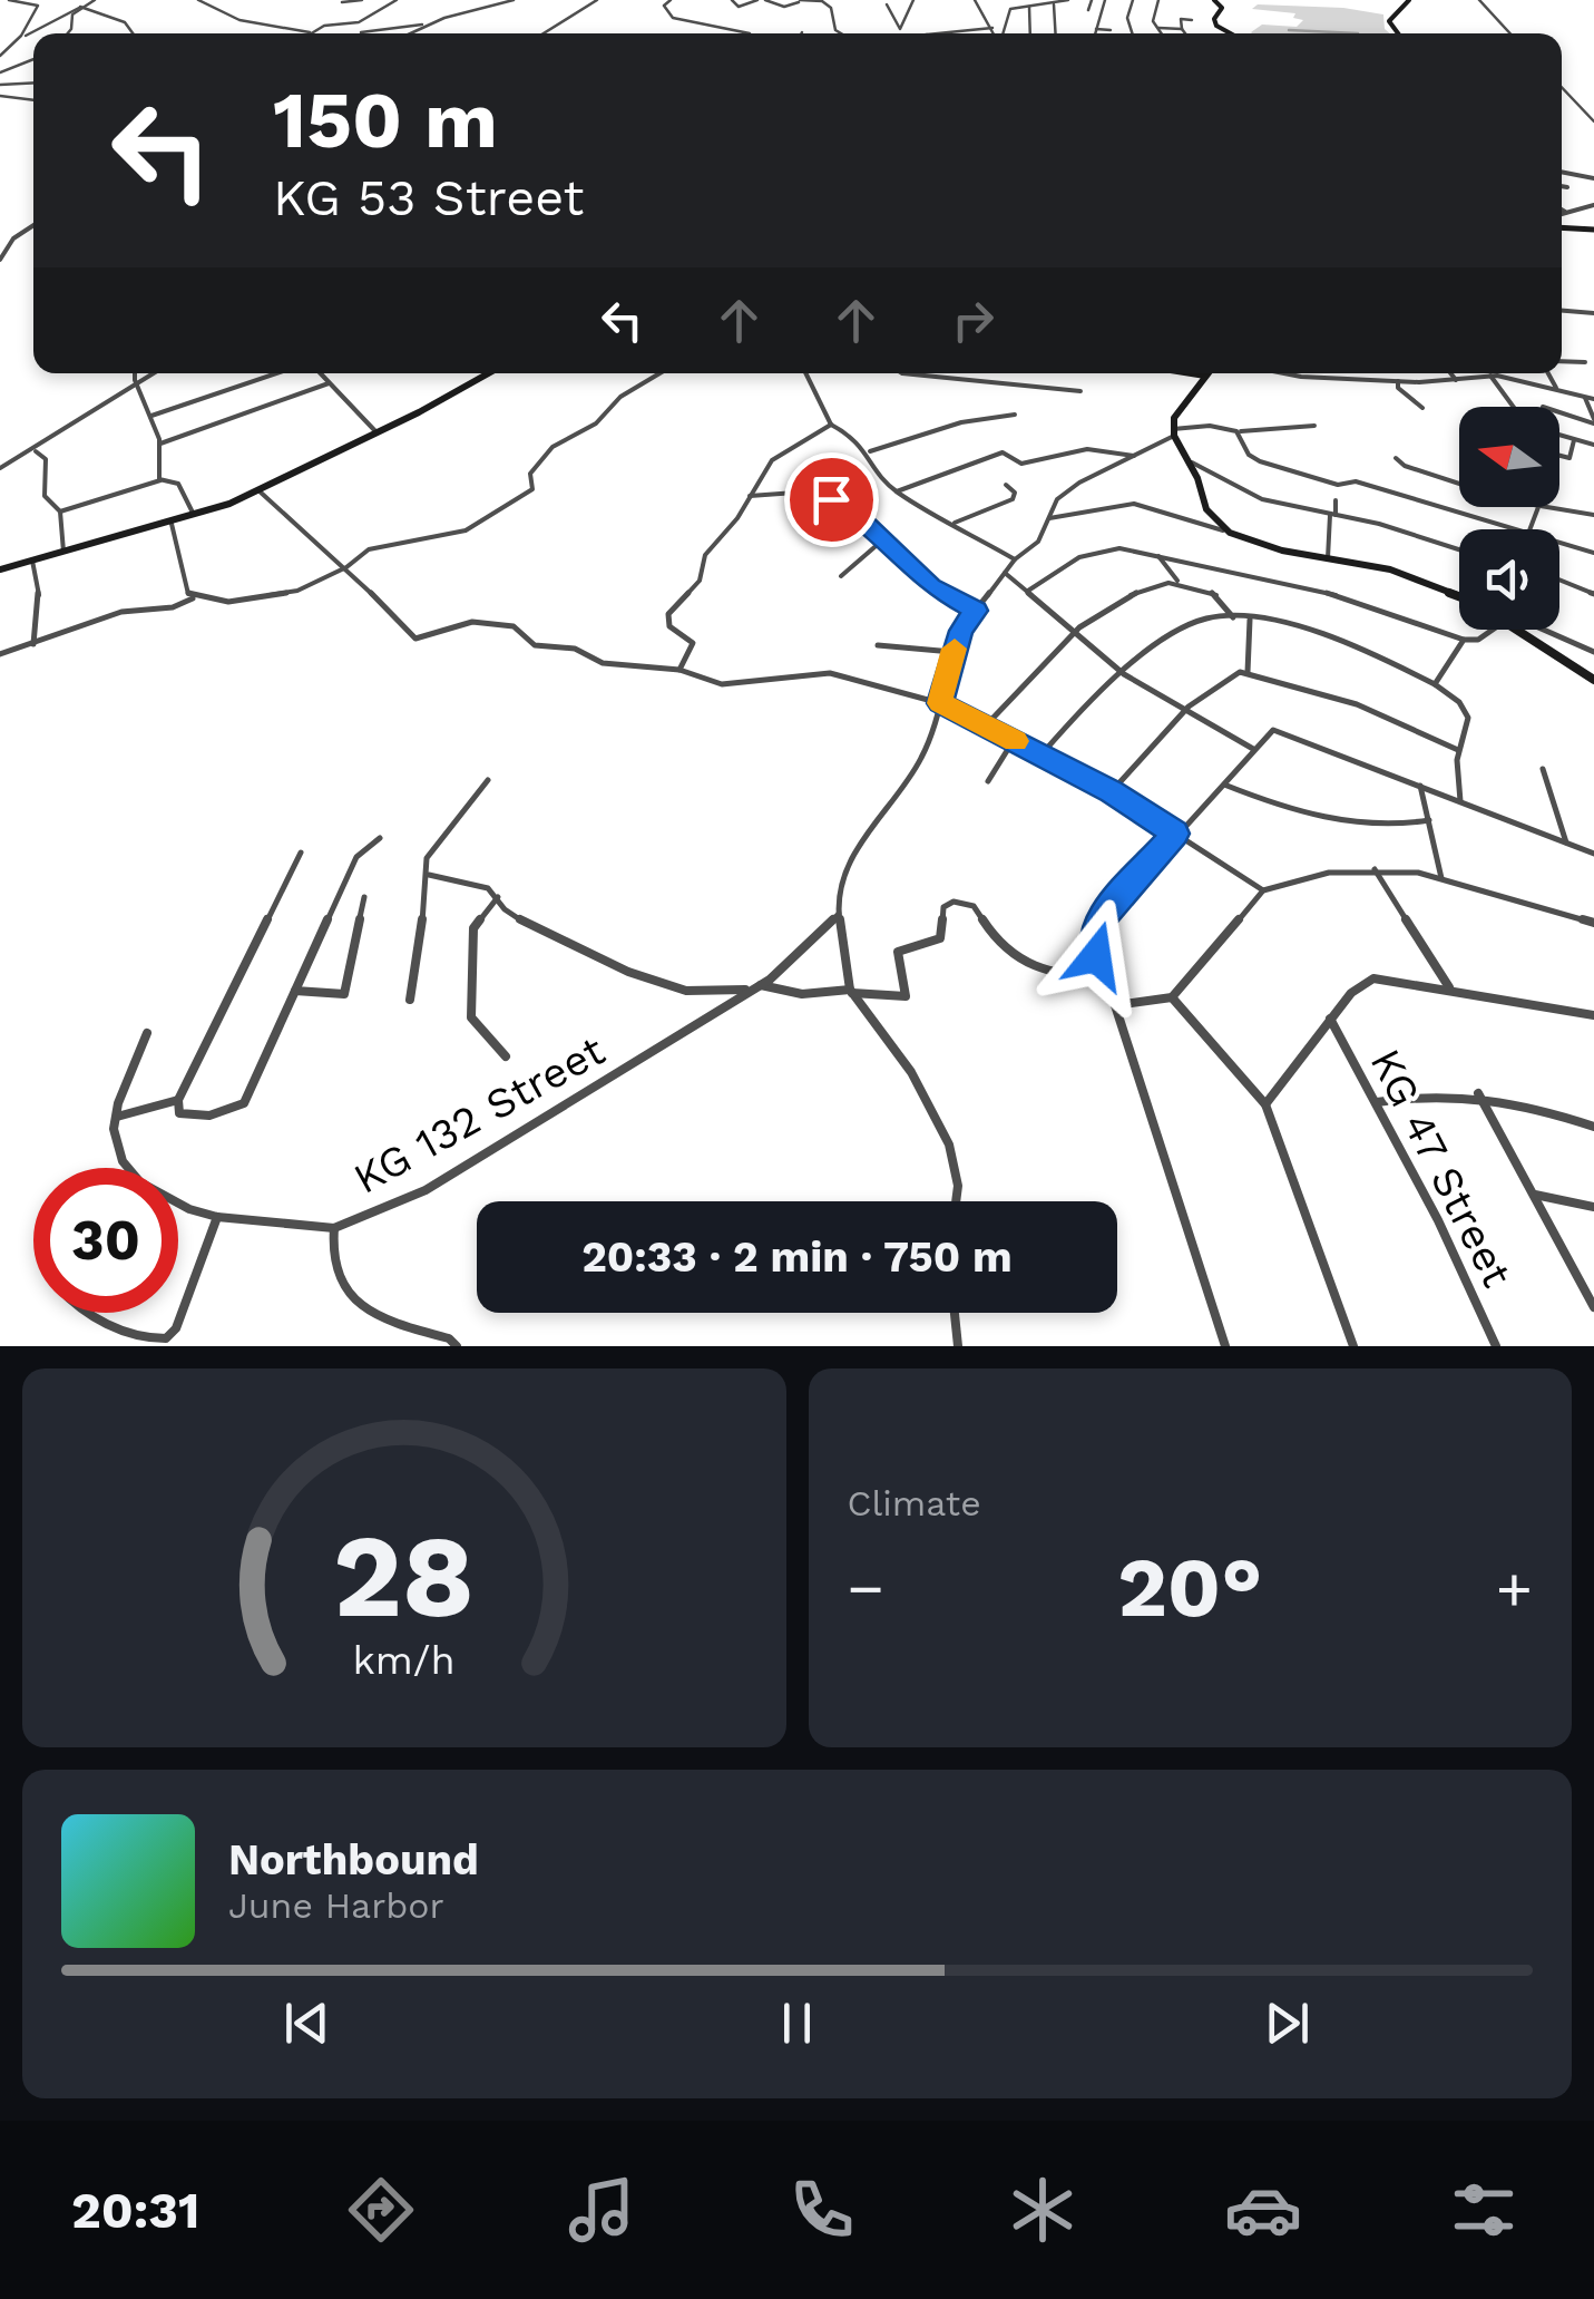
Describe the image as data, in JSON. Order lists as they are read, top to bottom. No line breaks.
{"streets":{"street":["KG 132 Street","KG 47 Street"]},"north":"left","page":{"turn":["150 m","KG 53 Street"],"limit":"30","trip":"20:33 · 2 min · 750 m","tile":"Climate","heat":["−","20°","+"],"song":["Northbound","June Harbor"],"tabs":"20:31","gauge":["28","km/h"]}}
